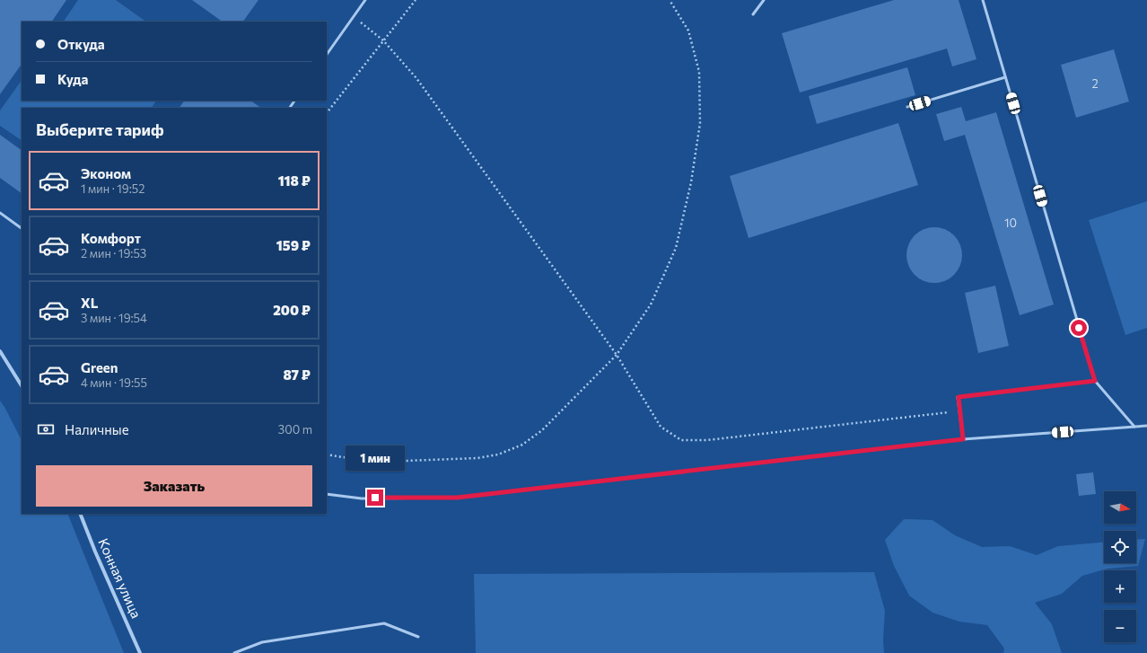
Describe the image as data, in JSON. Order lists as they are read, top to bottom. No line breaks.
{"streets":{"street":["Конная улица"]},"house_numbers":["2","10"],"north":"right","page":{"banner":["Откуда","Куда"],"heading":"Выберите тариф","list":[{"name":"Эконом","note":"1 мин · 19:52","value":"118 ₽"},{"name":"Комфорт","note":"2 мин · 19:53","value":"159 ₽"},{"name":"XL","note":"3 мин · 19:54","value":"200 ₽"},{"name":"Green","note":"4 мин · 19:55","value":"87 ₽"}],"pay":["Наличные","300 m"],"bubble":"1 мин","buttons":"Заказать","map_buttons":["+","−"]}}
